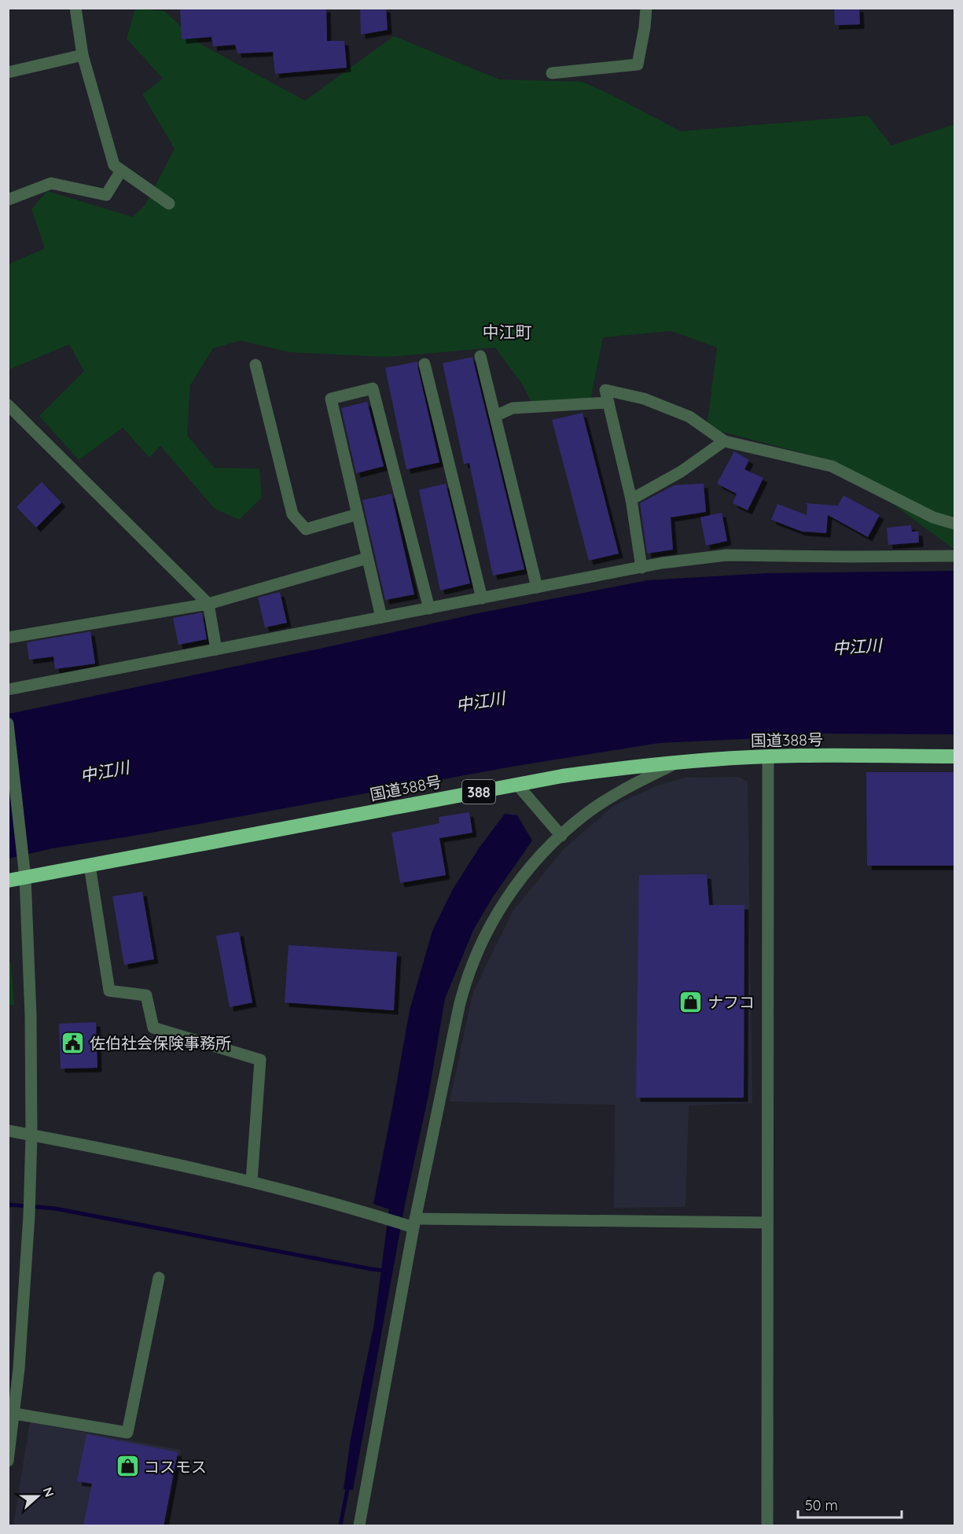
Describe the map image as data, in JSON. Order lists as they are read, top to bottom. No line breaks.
{"streets":{"highway":["国道388号","388"]},"districts":["中江町"],"water":["中江川"],"places":{"shop":["ナフコ","コスモス"],"public building":["佐伯社会保険事務所"]},"scale_bar":"50 m","north":"right"}
